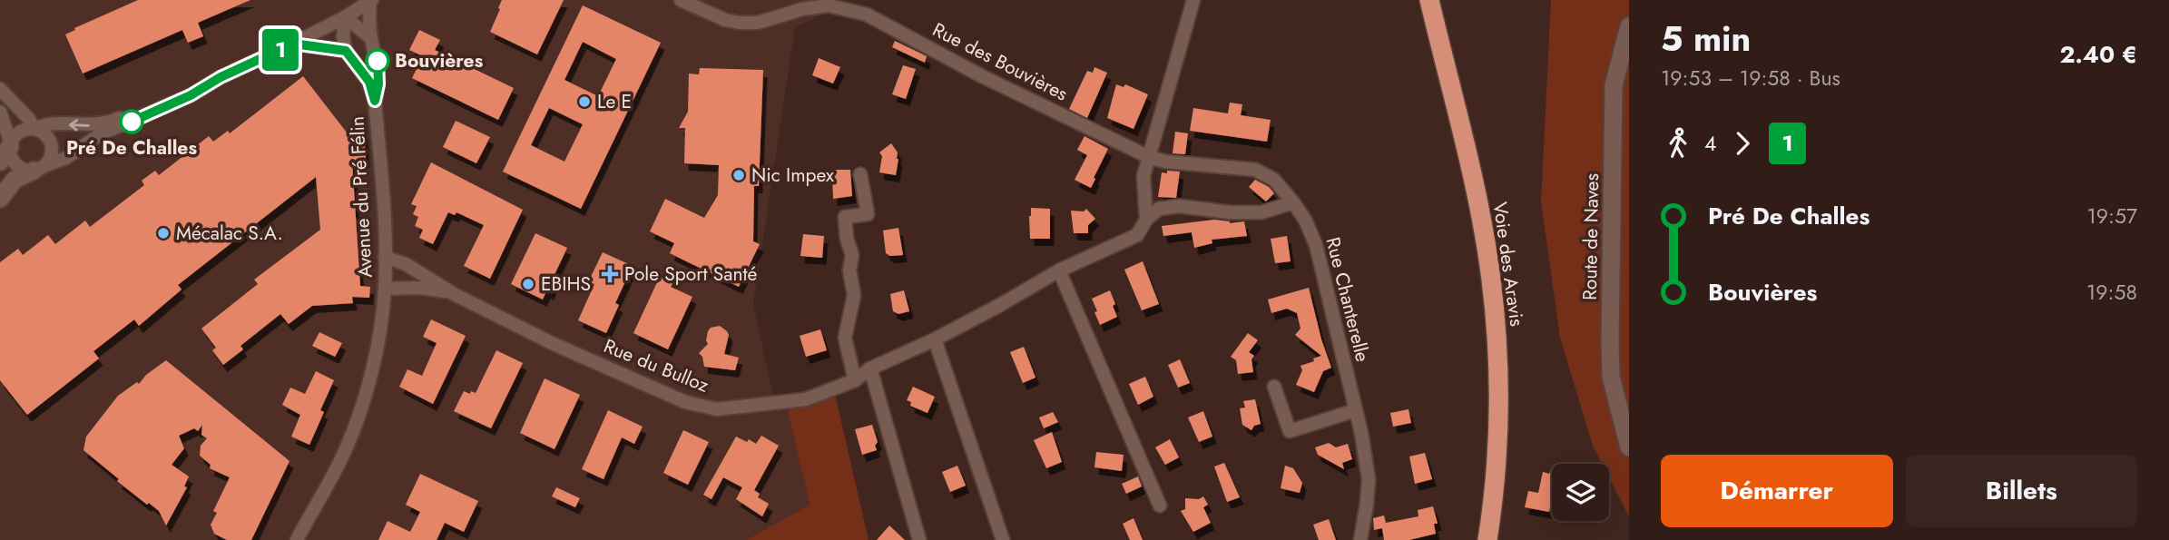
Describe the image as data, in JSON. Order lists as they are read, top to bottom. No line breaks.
{"streets":{"highway":["Voie des Aravis"],"main road":["Route de Naves"],"street":["Rue des Bouvières","Avenue du Pré Félin","Rue Chanterelle","Rue du Bulloz"]},"crossings":[["Rue des Bouvières","Rue Chanterelle"],["Rue des Bouvières","Rue du Bulloz"],["Avenue du Pré Félin","Rue du Bulloz"],["Rue Chanterelle","Rue du Bulloz"]],"places":{"other":["Bouvières","Le E","Pré De Challes","Nic Impex","Mécalac S.A.","EBIHS"],"health":["Pole Sport Santé"]},"lines":["bus line 1"],"page":{"on_map":"1","heading":["5 min","19:53 – 19:58 · Bus","2.40 €"],"legs":["4","1"],"list":[{"name":"Pré De Challes","value":"19:57"},{"name":"Bouvières","value":"19:58"}],"buttons":["Démarrer","Billets"]}}
